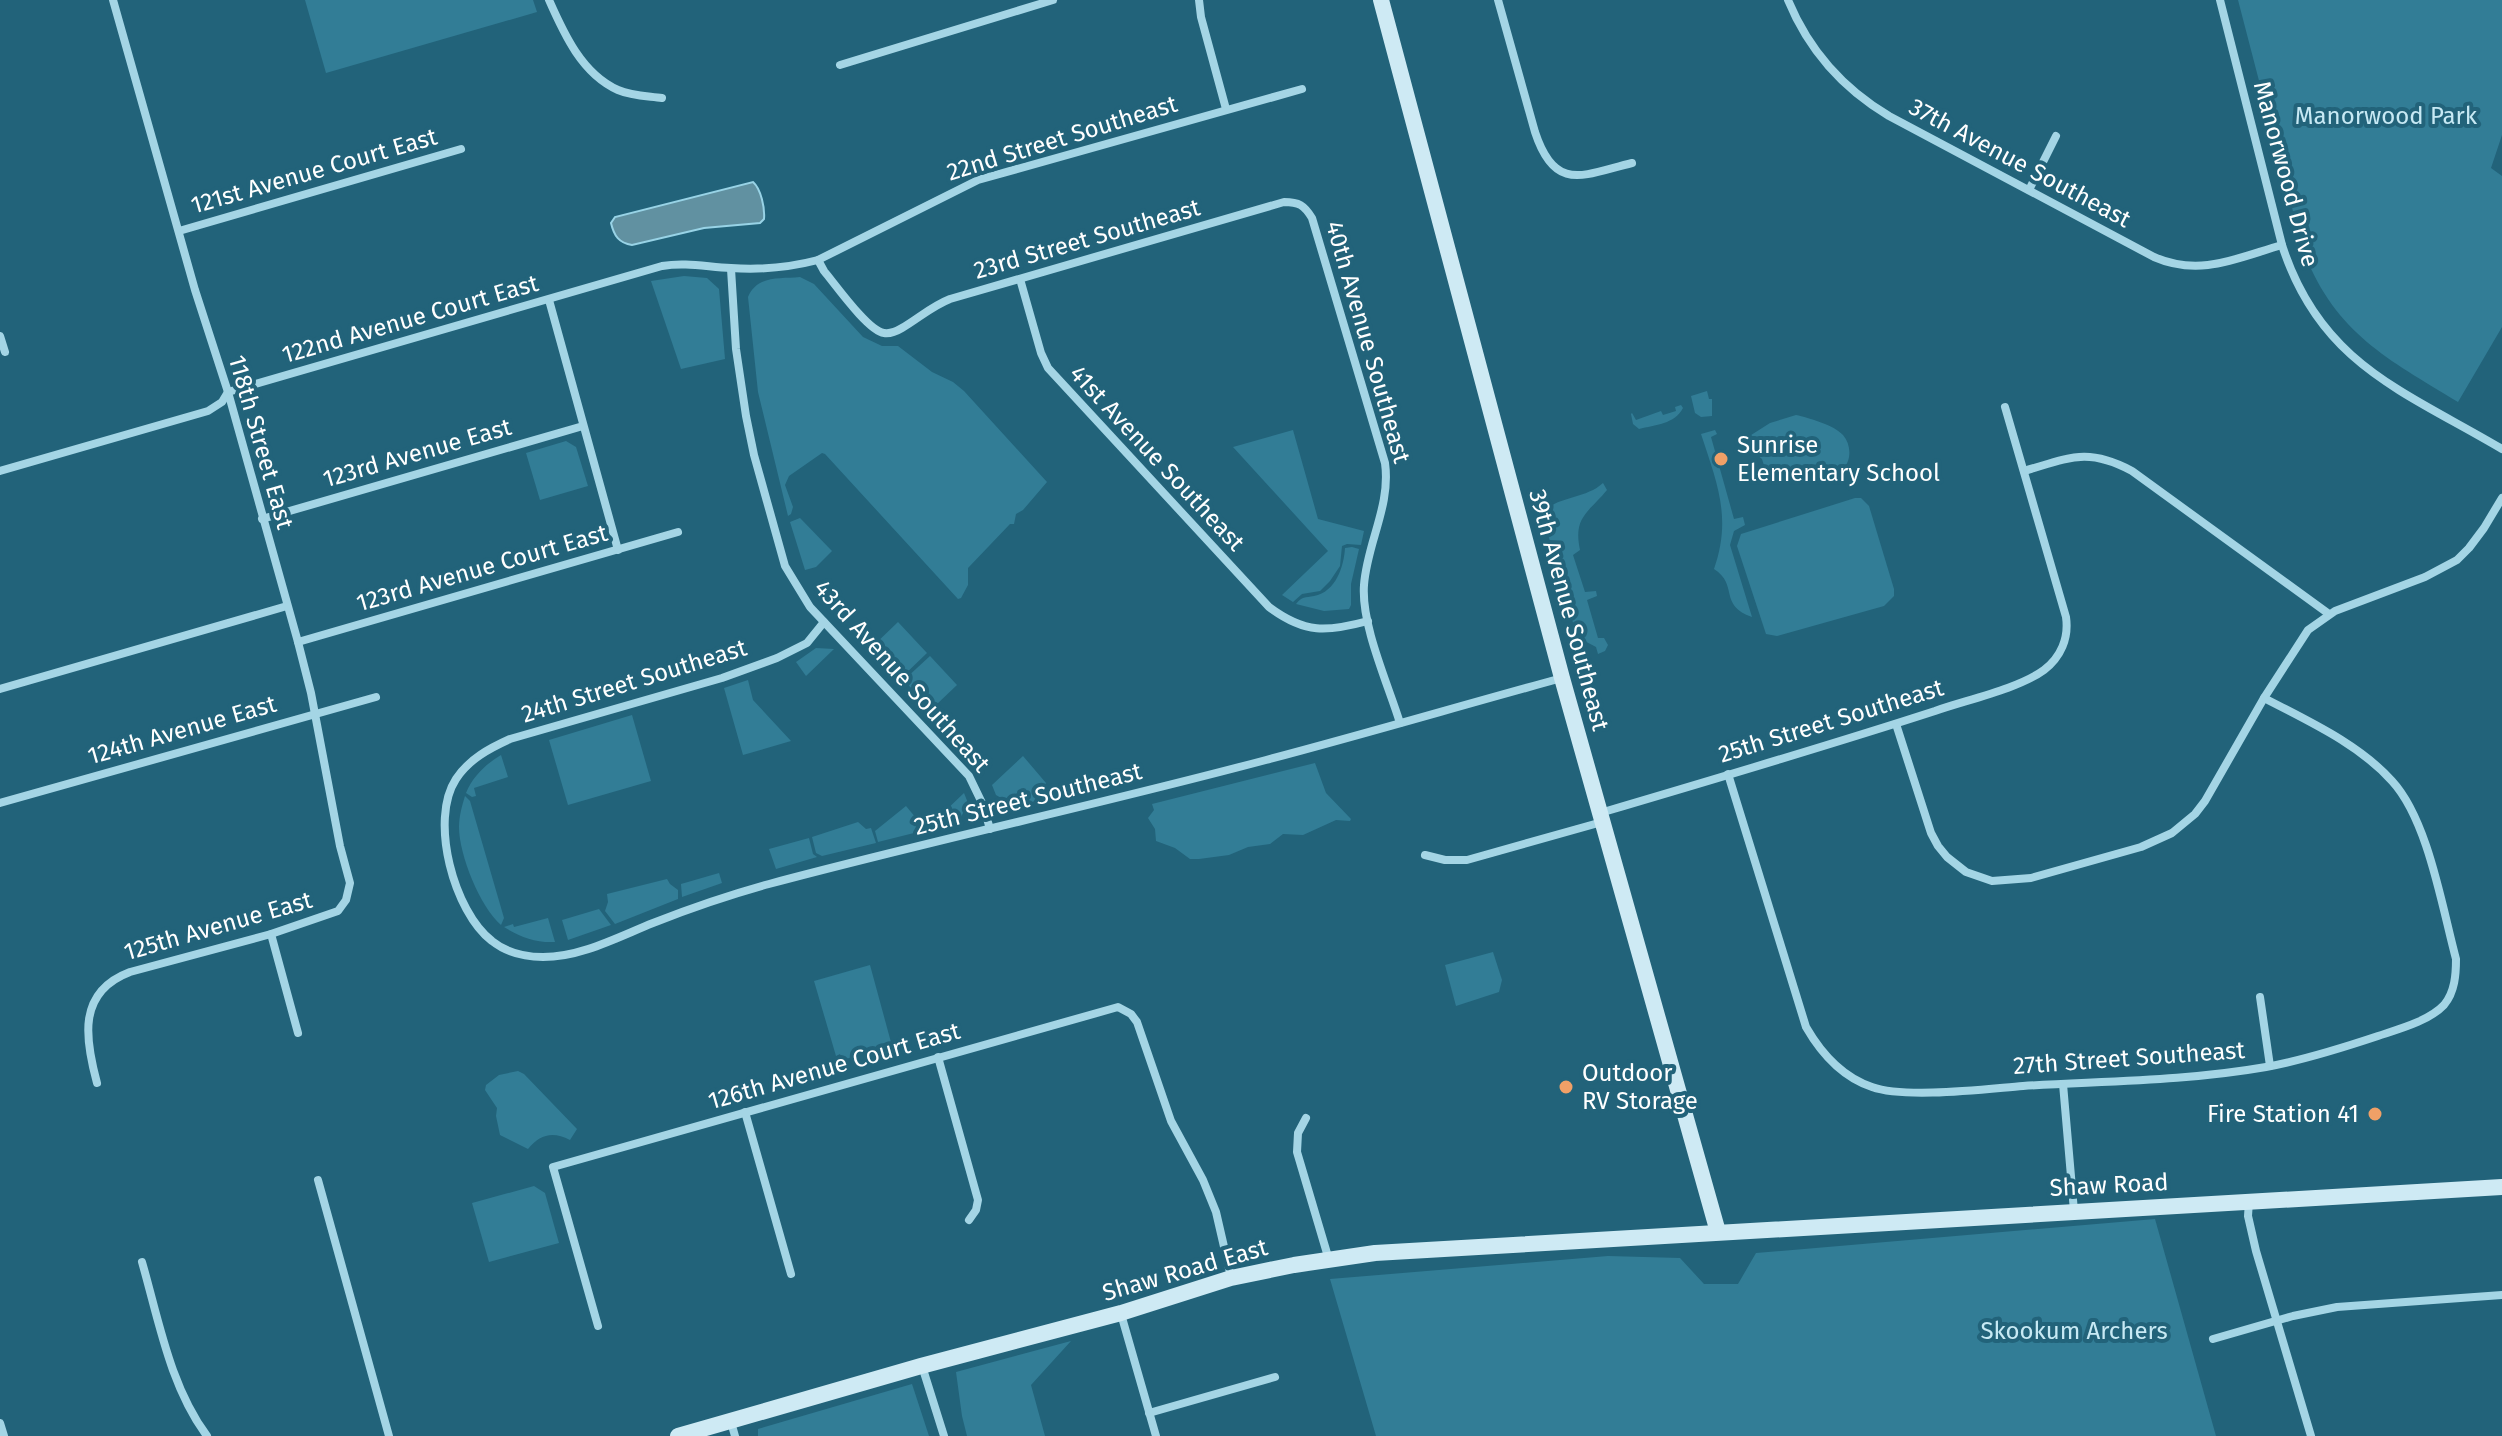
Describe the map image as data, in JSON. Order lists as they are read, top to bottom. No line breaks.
{"streets":{"main road":["39th Avenue Southeast","Shaw Road","Shaw Road East"],"street":["22nd Street Southeast","37th Avenue Southeast","121st Avenue Court East","Manorwood Drive","23rd Street Southeast","122nd Avenue Court East","40th Avenue Southeast","118th Street East","123rd Avenue East","41st Avenue Southeast","123rd Avenue Court East","43rd Avenue Southeast","24th Street Southeast","25th Street Southeast","124th Avenue East","125th Avenue East","27th Street Southeast","126th Avenue Court East"]},"crossings":[["22nd Street Southeast","23rd Street Southeast"],["22nd Street Southeast","122nd Avenue Court East"],["22nd Street Southeast","43rd Avenue Southeast"],["37th Avenue Southeast","Manorwood Drive"],["121st Avenue Court East","118th Street East"],["23rd Street Southeast","40th Avenue Southeast"],["23rd Street Southeast","41st Avenue Southeast"],["122nd Avenue Court East","118th Street East"],["40th Avenue Southeast","41st Avenue Southeast"],["40th Avenue Southeast","25th Street Southeast"],["118th Street East","123rd Avenue East"],["118th Street East","123rd Avenue Court East"],["118th Street East","124th Avenue East"],["118th Street East","125th Avenue East"],["39th Avenue Southeast","25th Street Southeast"],["39th Avenue Southeast","Shaw Road"],["39th Avenue Southeast","Shaw Road East"],["43rd Avenue Southeast","24th Street Southeast"],["43rd Avenue Southeast","25th Street Southeast"],["24th Street Southeast","25th Street Southeast"],["25th Street Southeast","27th Street Southeast"],["126th Avenue Court East","Shaw Road East"],["Shaw Road","Shaw Road East"]],"parks":["Manorwood Park","Skookum Archers"],"places":["Sunrise Elementary School","Outdoor RV Storage","Fire Station 41"]}
